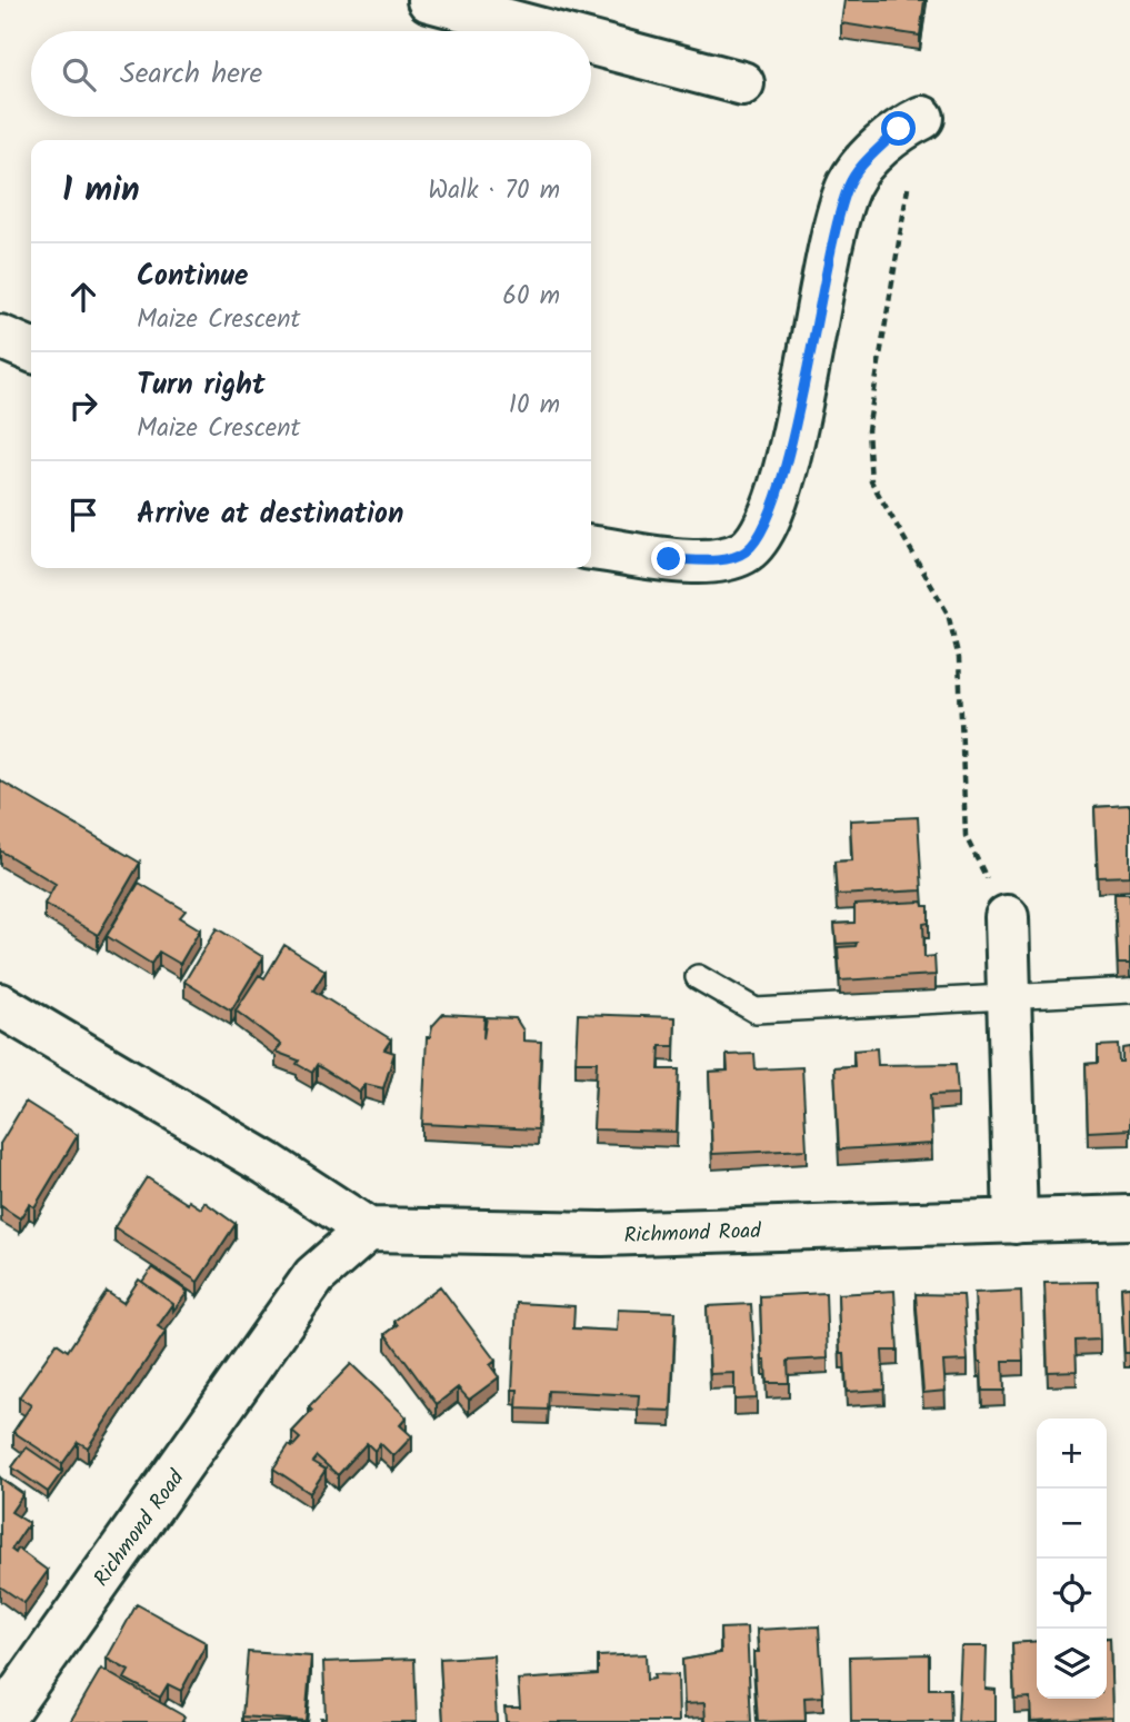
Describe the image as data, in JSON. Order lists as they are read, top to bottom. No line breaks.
{"streets":{"street":["Richmond Road"]},"page":{"search":"Search here","heading":["1 min","Walk · 70 m"],"list":[["Continue","Maize Crescent","60 m"],["Turn right","Maize Crescent","10 m"],"Arrive at destination"],"map_buttons":["+","−"]}}
